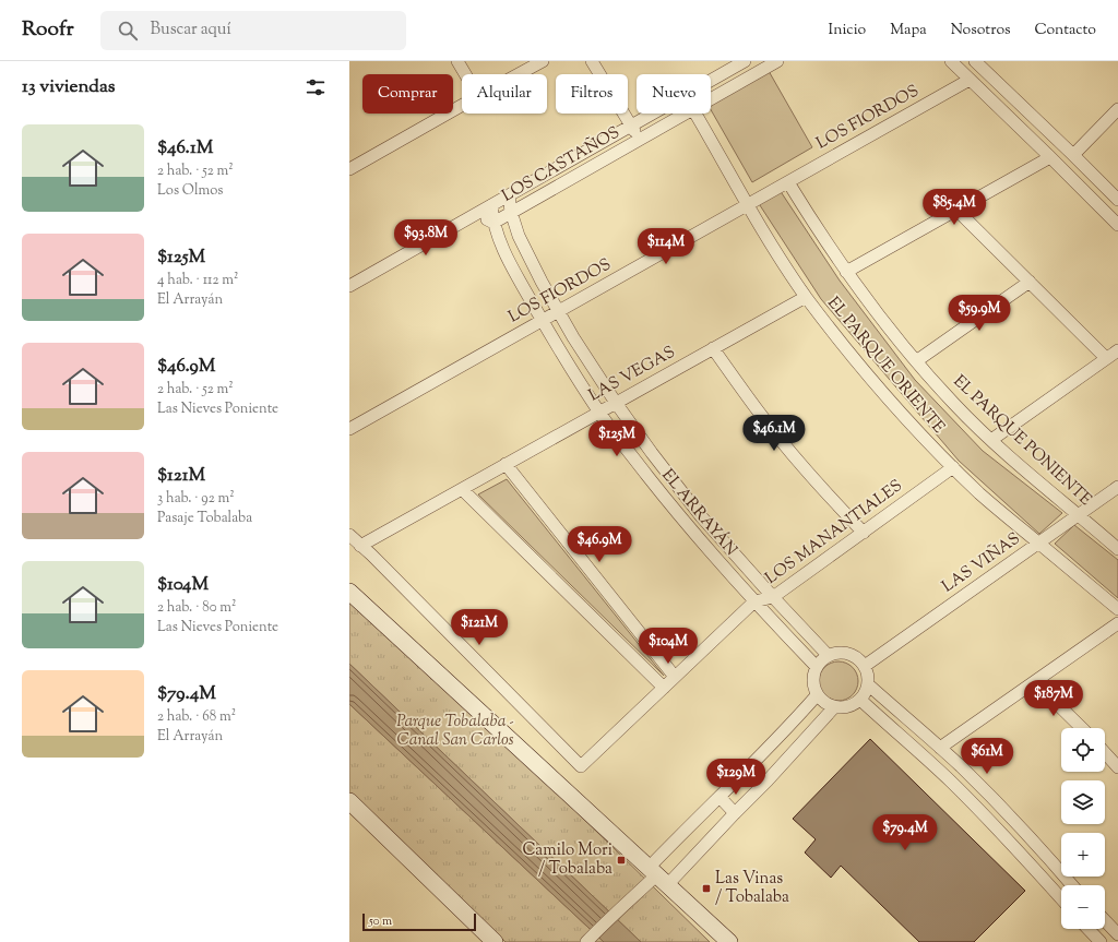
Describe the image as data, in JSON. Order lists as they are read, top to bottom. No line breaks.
{"streets":{"street":["LOS FIORDOS","LOS CASTAÑOS","EL PARQUE ORIENTE","LAS VEGAS","EL PARQUE PONIENTE","EL ARRAYÁN","LOS MANANTIALES","LAS VIÑAS"]},"crossings":[["LOS FIORDOS","EL PARQUE ORIENTE"],["LOS FIORDOS","EL PARQUE PONIENTE"],["LOS FIORDOS","EL ARRAYÁN"],["LOS CASTAÑOS","EL ARRAYÁN"],["EL PARQUE ORIENTE","LAS VEGAS"],["EL PARQUE ORIENTE","LOS MANANTIALES"],["EL PARQUE ORIENTE","LAS VIÑAS"],["LAS VEGAS","EL ARRAYÁN"],["LAS VEGAS","LOS MANANTIALES"],["EL PARQUE PONIENTE","LAS VIÑAS"],["EL ARRAYÁN","LOS MANANTIALES"],["EL ARRAYÁN","LAS VIÑAS"]],"parks":["Parque Tobalaba - Canal San Carlos"],"places":{"transit":["Camilo Mori / Tobalaba","Las Vinas / Tobalaba"]},"scale_bar":"50 m","page":{"header":"Roofr","search":"Buscar aquí","nav":["Inicio","Mapa","Nosotros","Contacto"],"heading":"13 viviendas","chip":["Comprar","Alquilar","Filtros","Nuevo"],"list":[{"name":"$46.1M","note":"2 hab. · 52 m² · Los Olmos"},{"name":"$125M","note":"4 hab. · 112 m² · El Arrayán"},{"name":"$46.9M","note":"2 hab. · 52 m² · Las Nieves Poniente"},{"name":"$121M","note":"3 hab. · 92 m² · Pasaje Tobalaba"},{"name":"$104M","note":"2 hab. · 80 m² · Las Nieves Poniente"},{"name":"$79.4M","note":"2 hab. · 68 m² · El Arrayán"}],"price":["$85.4M","$93.8M","$114M","$59.9M","$46.1M","$125M","$46.9M","$121M","$104M","$187M","$61M","$129M","$79.4M"],"map_buttons":["+","−"],"scale":"50 m"}}
